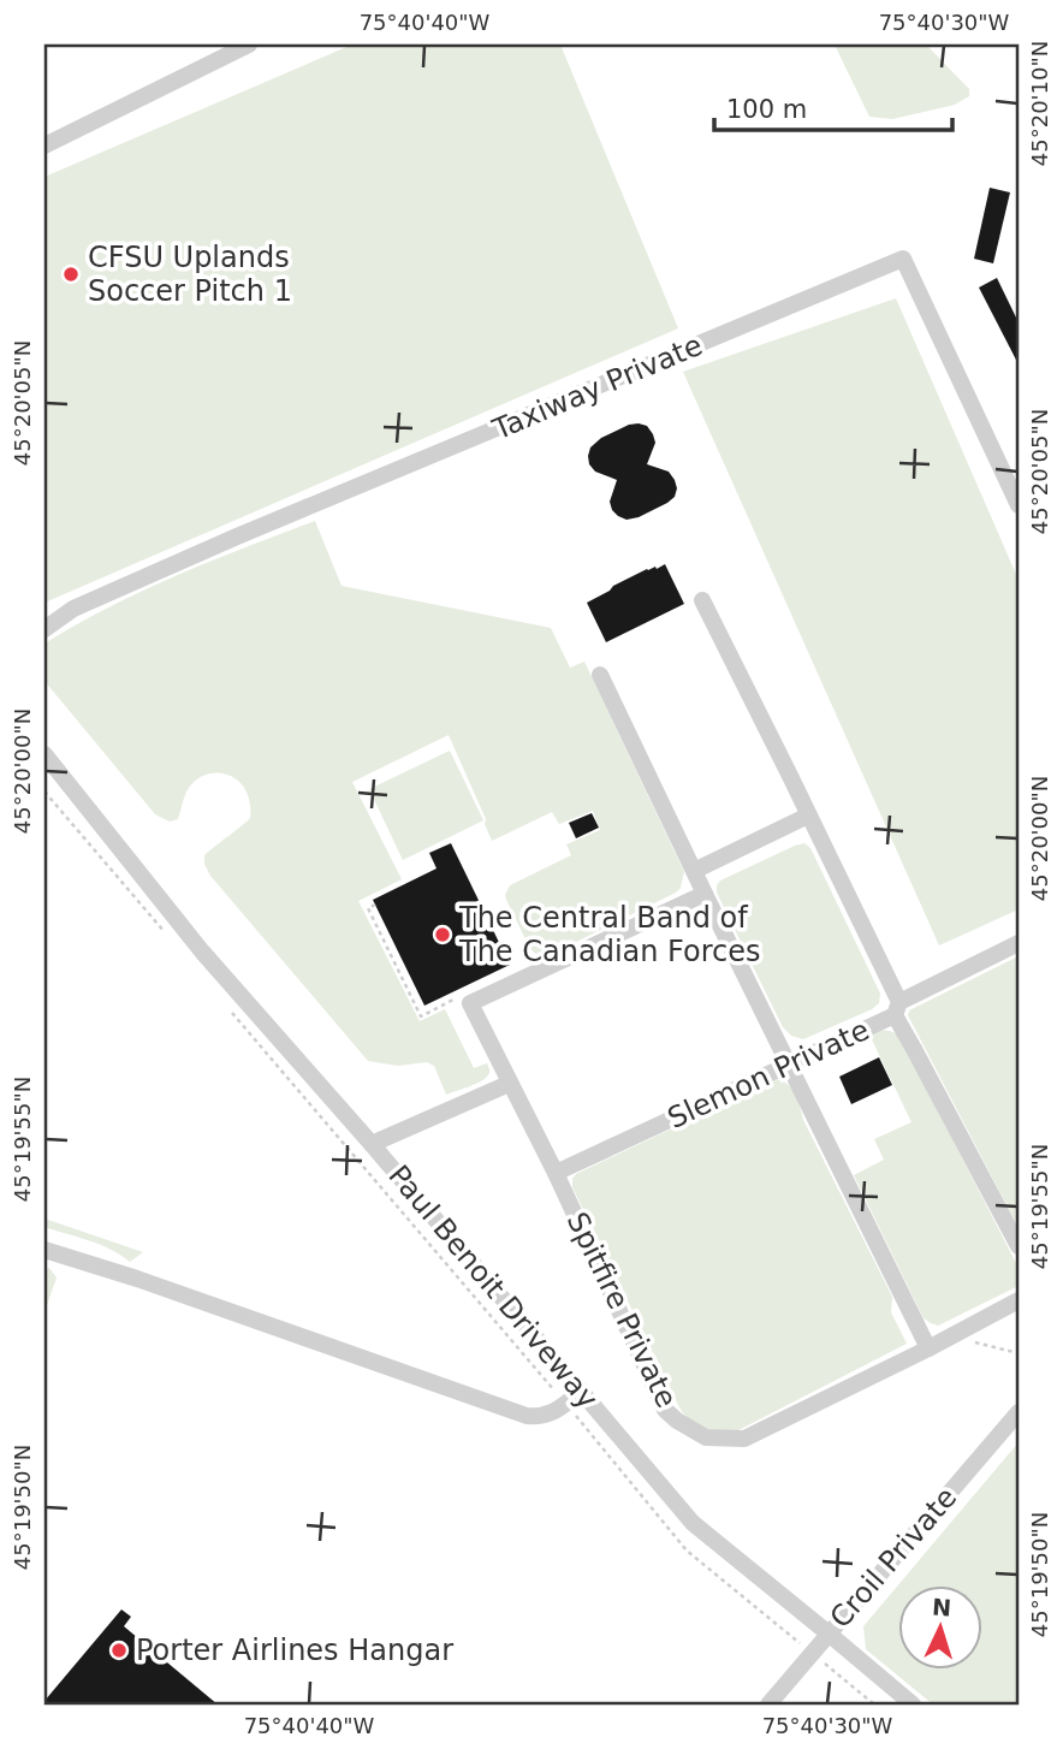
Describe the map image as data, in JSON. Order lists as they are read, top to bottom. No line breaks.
{"streets":{"street":["Taxiway Private","Slemon Private","Paul Benoit Driveway","Spitfire Private","Croil Private"]},"crossings":[["Slemon Private","Spitfire Private"],["Paul Benoit Driveway","Croil Private"]],"places":["CFSU Uplands Soccer Pitch 1","The Central Band of The Canadian Forces","Porter Airlines Hangar"],"scale_bar":"100 m","north":"top","coordinates":["75°40'40\"W","75°40'30\"W","45°20'10\"N","45°20'05\"N","45°20'00\"N","45°19'55\"N","45°19'50\"N"]}
